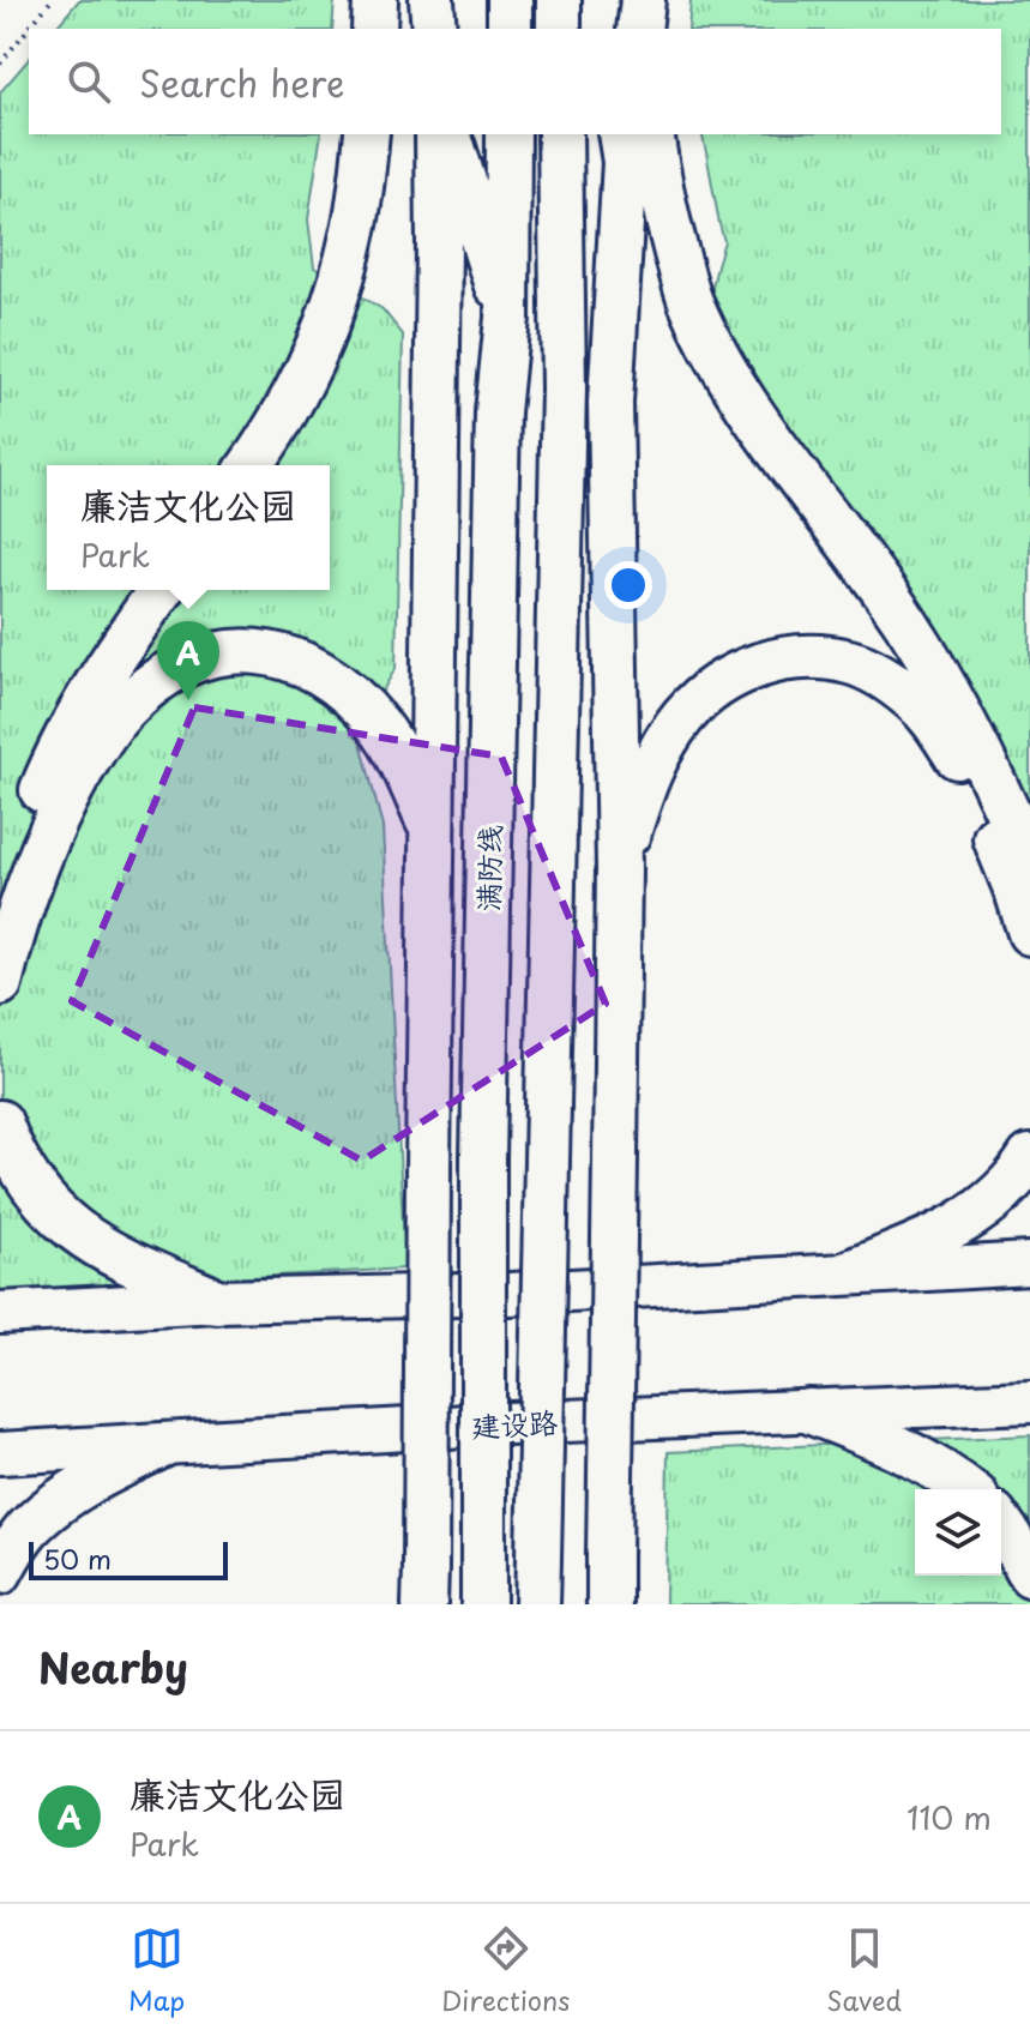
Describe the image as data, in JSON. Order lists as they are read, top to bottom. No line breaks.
{"streets":{"highway":["满防线"],"main road":["建设路"]},"scale_bar":"50 m","page":{"search":"Search here","popup":["廉洁文化公园","Park"],"pins":"A","scale":"50 m","heading":"Nearby","list":[{"mark":"A","name":"廉洁文化公园","note":"Park","value":"110 m"}],"nav":["Map","Directions","Saved"]}}
